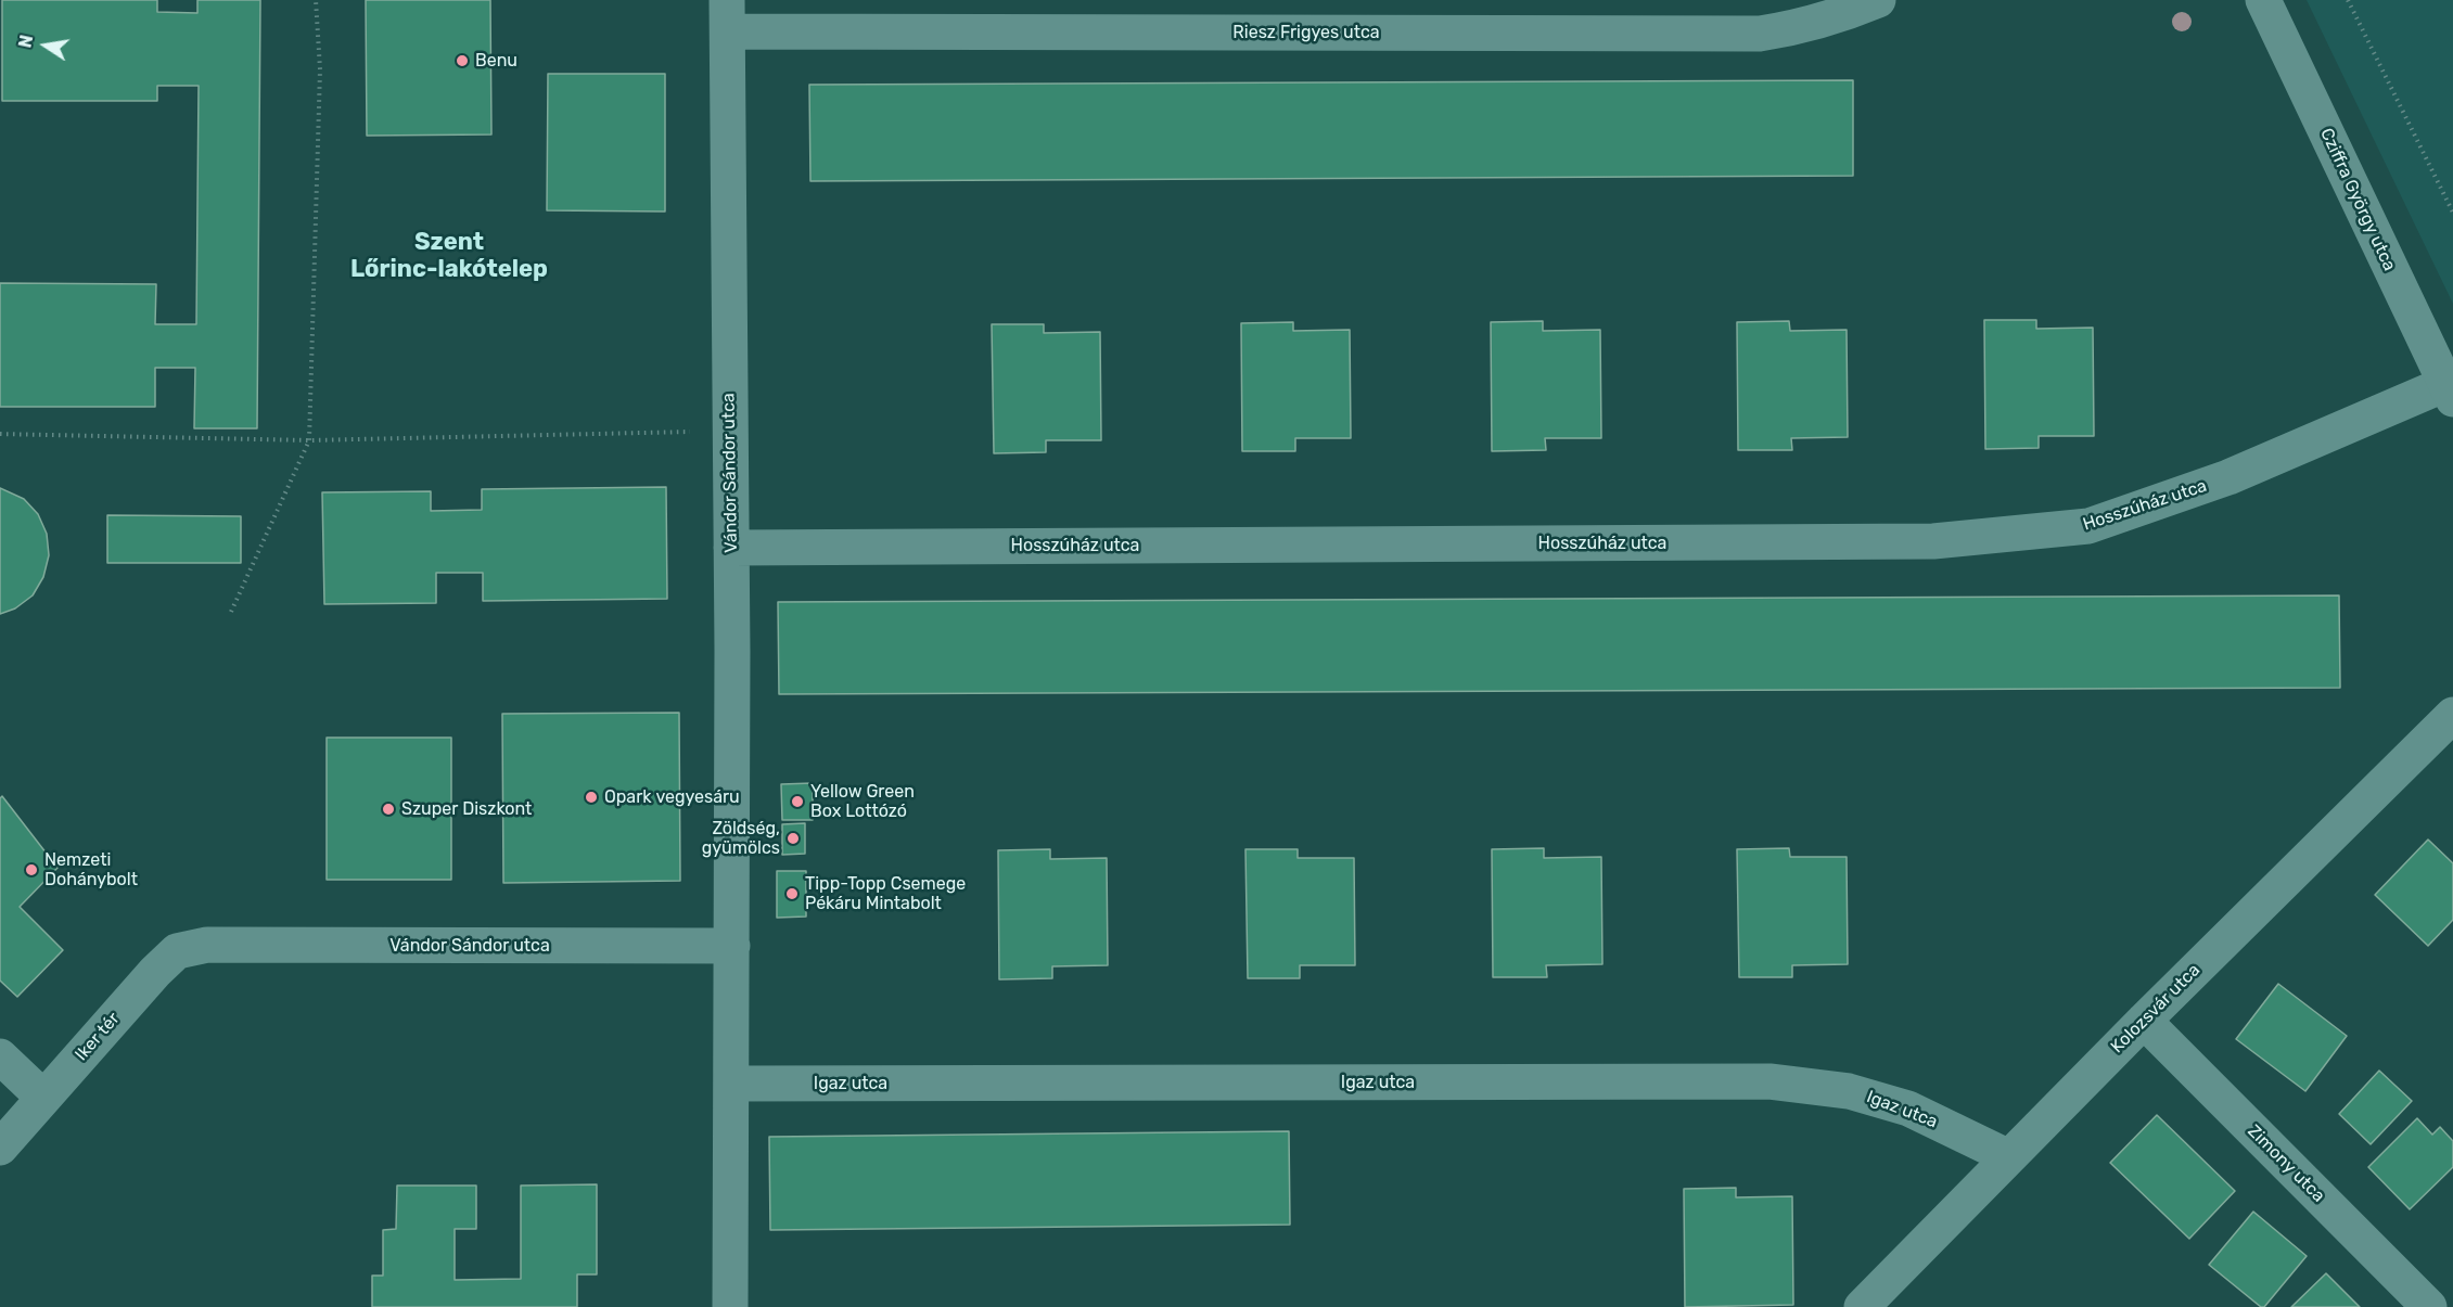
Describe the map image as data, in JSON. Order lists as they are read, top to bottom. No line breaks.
{"streets":{"street":["Riesz Frigyes utca","Cziffra György utca","Vándor Sándor utca","Hosszúház utca","Kolozsvár utca","Iker tér","Igaz utca","Zimony utca"]},"crossings":[["Riesz Frigyes utca","Vándor Sándor utca"],["Cziffra György utca","Hosszúház utca"],["Vándor Sándor utca","Hosszúház utca"],["Vándor Sándor utca","Iker tér"],["Vándor Sándor utca","Igaz utca"],["Kolozsvár utca","Igaz utca"],["Kolozsvár utca","Zimony utca"]],"districts":["Szent Lőrinc-lakótelep"],"places":["Benu","Opark vegyesáru","Yellow Green Box Lottózó","Szuper Diszkont","Zöldség, gyümölcs","Nemzeti Dohánybolt","Tipp-Topp Csemege Pékáru Mintabolt"],"north":"left"}
